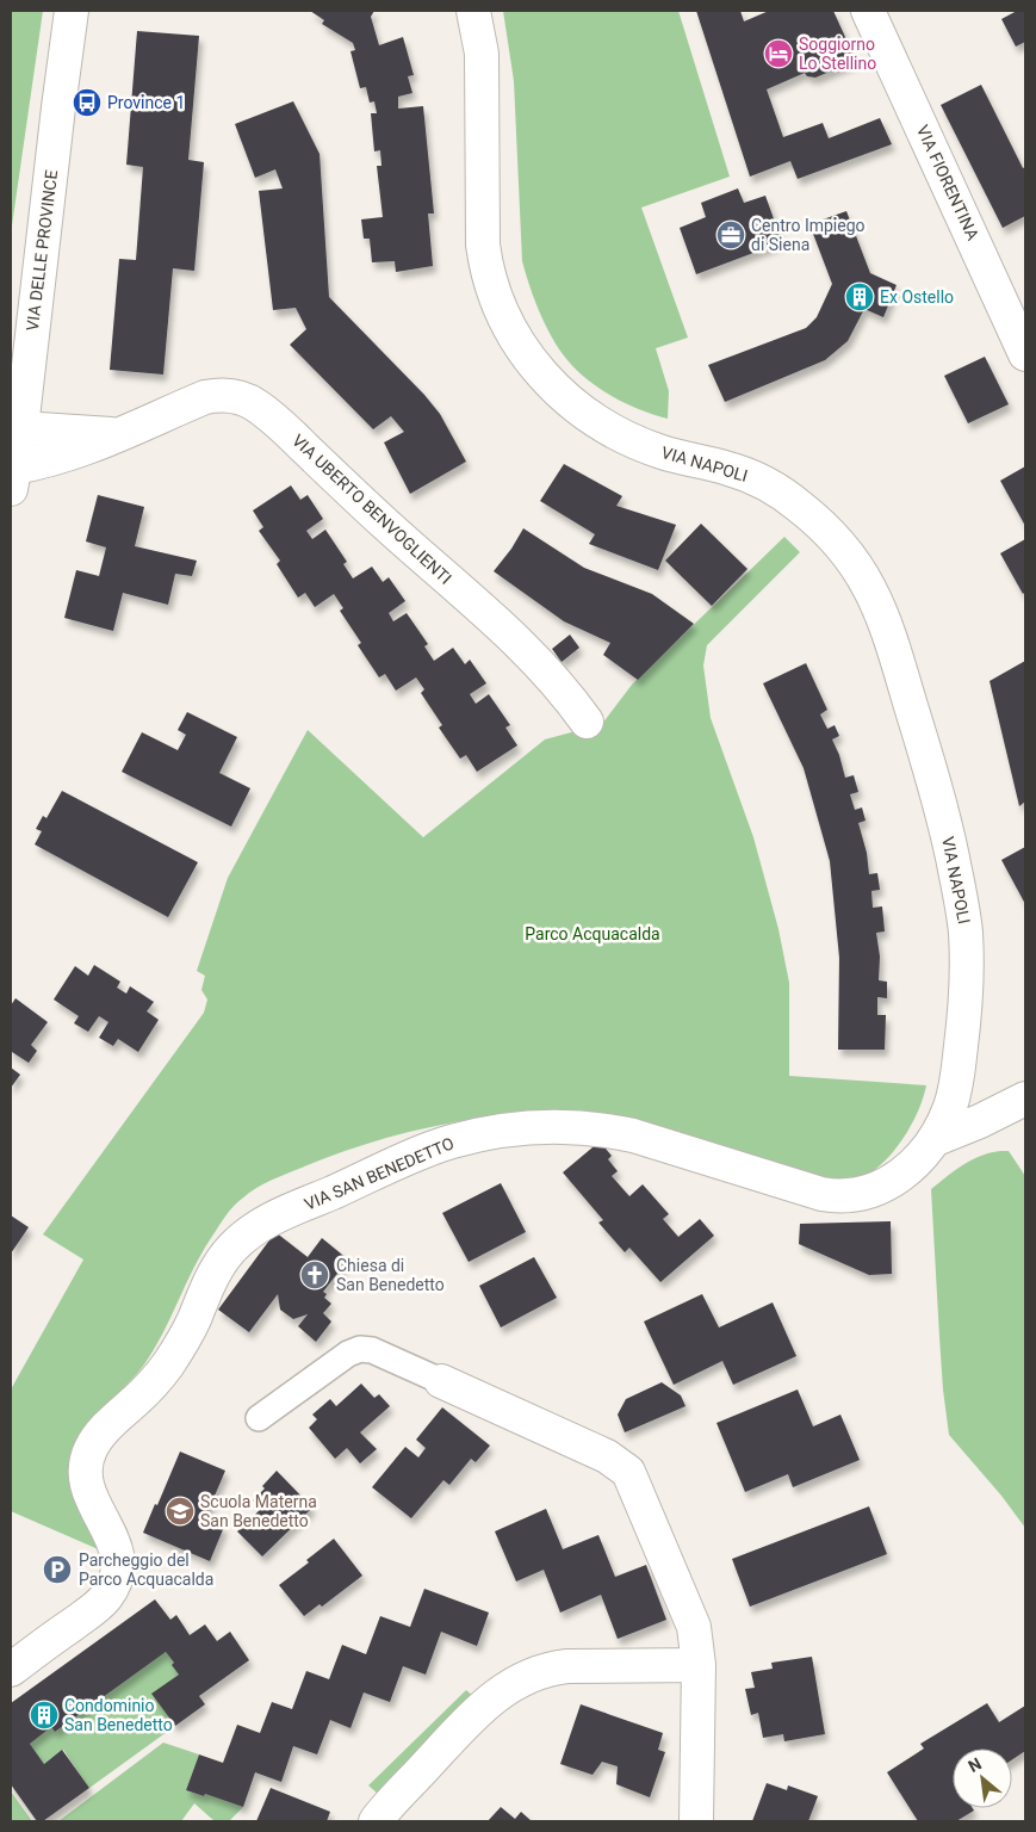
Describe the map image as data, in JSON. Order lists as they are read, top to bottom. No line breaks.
{"streets":{"street":["VIA FIORENTINA","VIA DELLE PROVINCE","VIA NAPOLI","VIA UBERTO BENVOGLIENTI","VIA SAN BENEDETTO"]},"crossings":[["VIA DELLE PROVINCE","VIA UBERTO BENVOGLIENTI"],["VIA NAPOLI","VIA SAN BENEDETTO"]],"parks":["Parco Acquacalda"],"places":{"hotel":["Soggiorno Lo Stellino"],"bus stop":["Province 1"],"office":["Centro Impiego di Siena"],"building":["Ex Ostello","Condominio San Benedetto"],"church":["Chiesa di San Benedetto"],"school or university":["Scuola Materna San Benedetto"],"parking":["Parcheggio del Parco Acquacalda"]},"north":"top left"}
